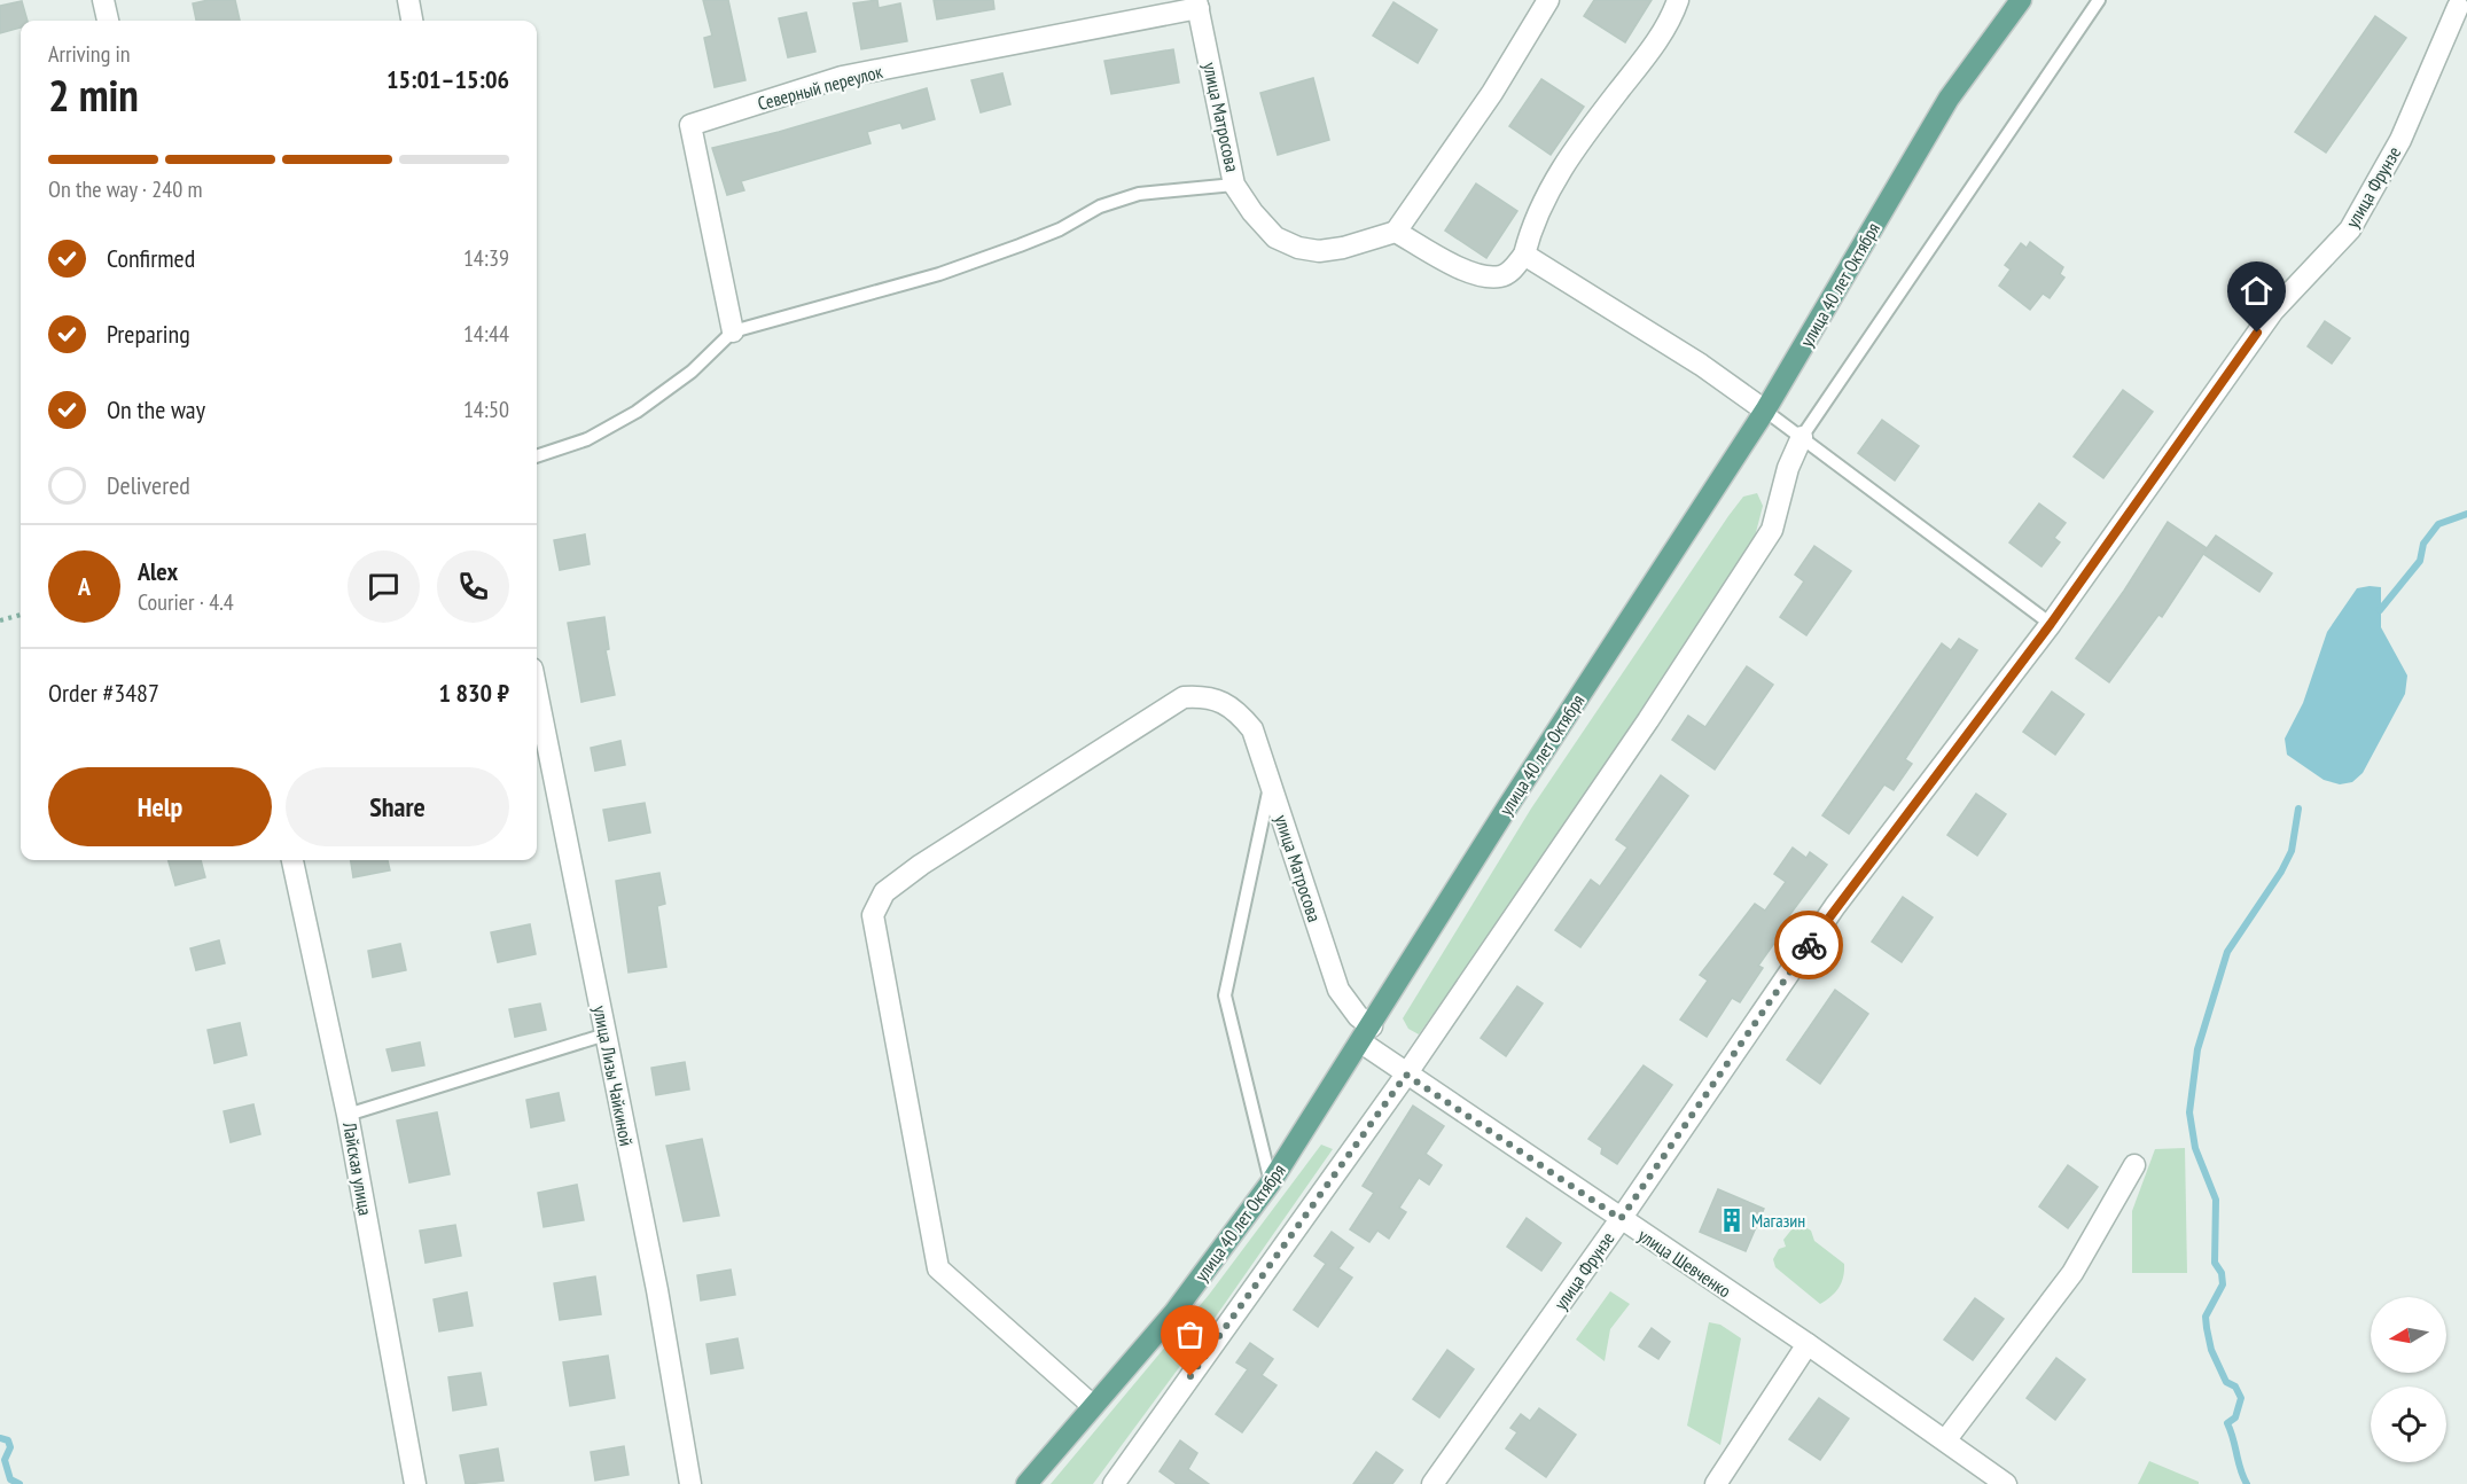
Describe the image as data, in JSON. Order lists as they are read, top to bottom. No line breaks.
{"streets":{"main road":["улица 40 лет Октября"],"street":["Северный переулок","улица Матросова","улица Фрунзе","улица Лизы Чайкиной","Лайская улица","улица Шевченко"]},"crossings":[["Северный переулок","улица Матросова"],["улица Матросова","улица 40 лет Октября"],["улица Матросова","улица Шевченко"],["улица Фрунзе","улица Шевченко"],["улица 40 лет Октября","улица Шевченко"]],"places":{"building":["Магазин"]},"north":"left","page":{"heading":["2 min","Arriving in","15:01–15:06"],"panel":["Alex","Courier · 4.4","Order #3487","1 830 ₽"],"bar":"On the way · 240 m","list":[["Confirmed","14:39"],["Preparing","14:44"],["On the way","14:50"],"Delivered"],"round":"A","buttons":["Help","Share"]}}
